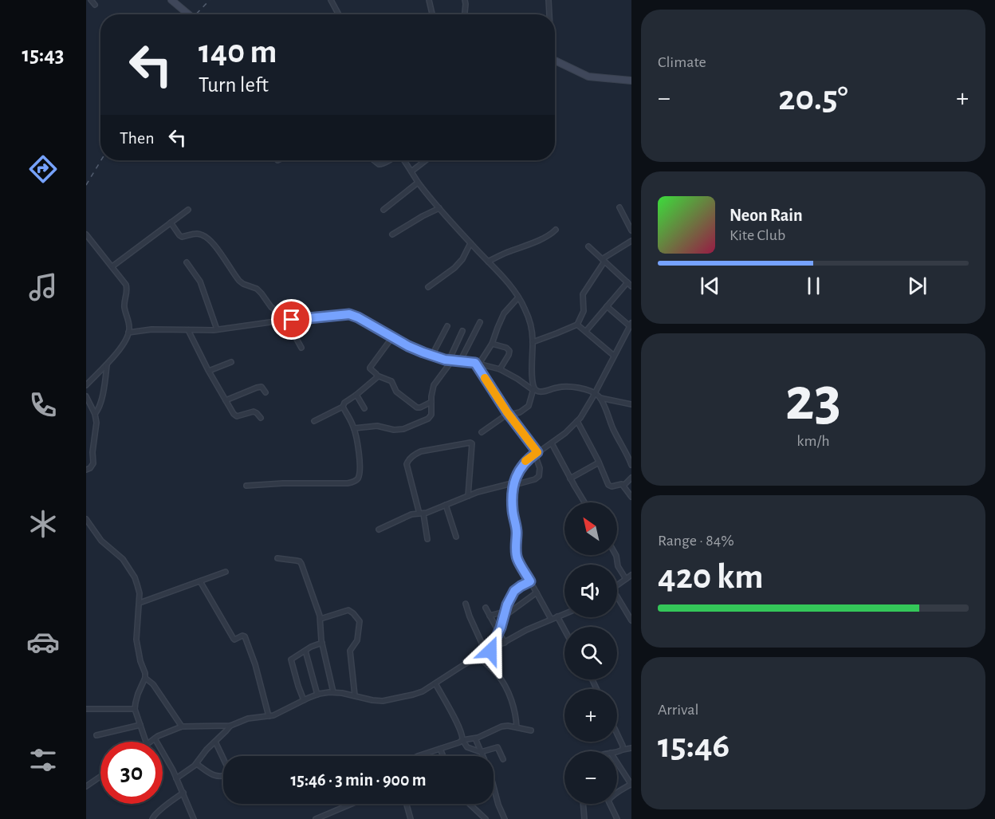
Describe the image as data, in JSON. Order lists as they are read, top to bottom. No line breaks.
{"north":"top left","page":{"tabs":"15:43","tile":["Climate",["23","km/h"],["Range · 84%","420 km"],["Arrival","15:46"]],"turn":["140 m","Turn left"],"heat":["−","20.5°","+"],"then":"Then","song":["Neon Rain","Kite Club"],"map_buttons":["+","−"],"limit":"30","trip":"15:46 · 3 min · 900 m"}}
